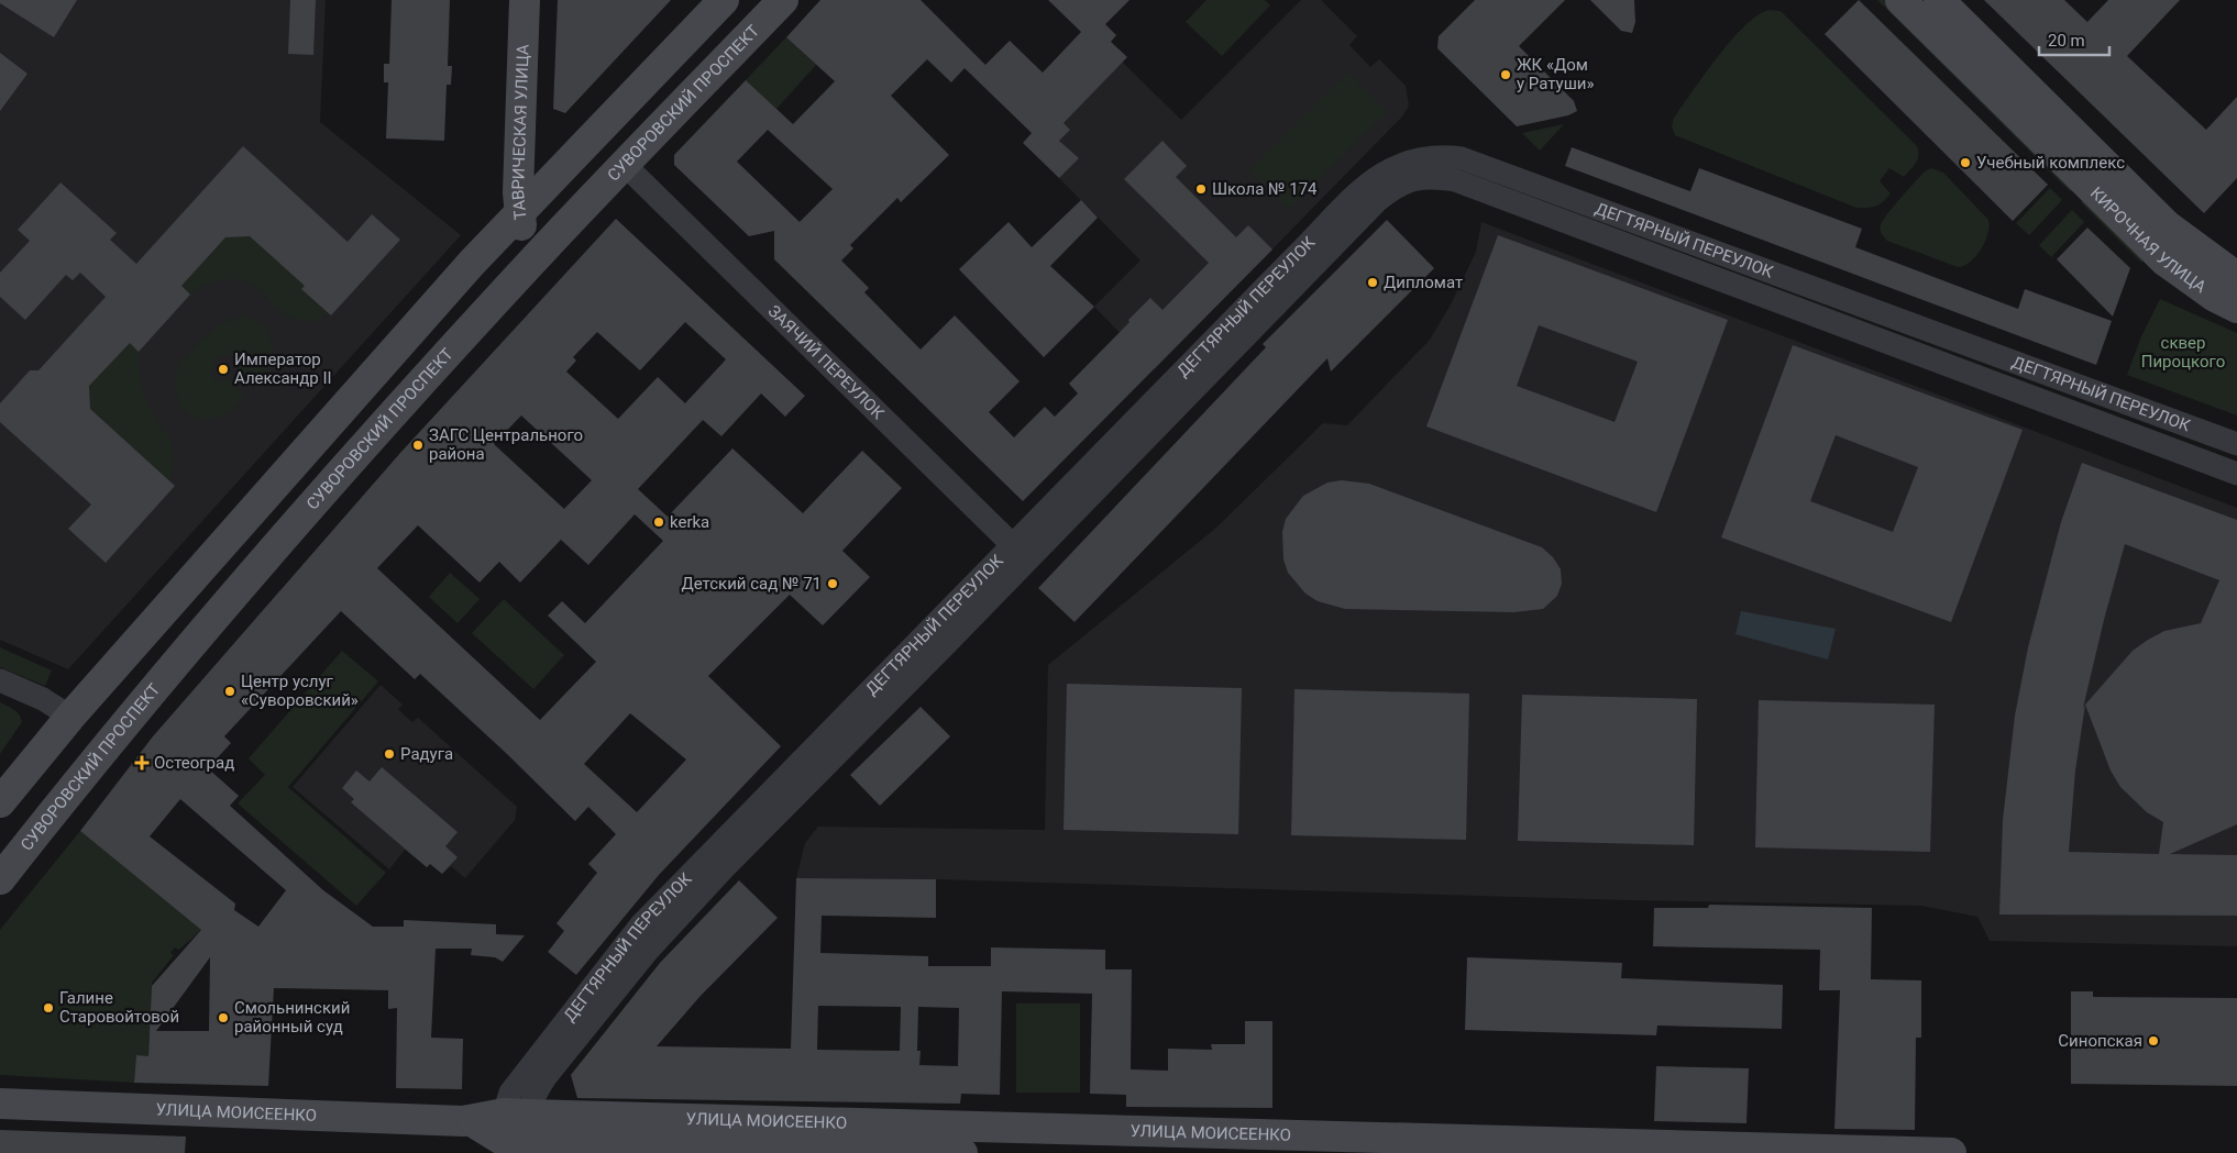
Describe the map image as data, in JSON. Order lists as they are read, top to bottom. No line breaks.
{"streets":{"street":["СУВОРОВСКИЙ ПРОСПЕКТ","ТАВРИЧЕСКАЯ УЛИЦА","КИРОЧНАЯ УЛИЦА","ДЕГТЯРНЫЙ ПЕРЕУЛОК","ЗАЯЧИЙ ПЕРЕУЛОК","УЛИЦА МОИСЕЕНКО"]},"crossings":[["СУВОРОВСКИЙ ПРОСПЕКТ","ТАВРИЧЕСКАЯ УЛИЦА"],["СУВОРОВСКИЙ ПРОСПЕКТ","ЗАЯЧИЙ ПЕРЕУЛОК"],["ДЕГТЯРНЫЙ ПЕРЕУЛОК","ЗАЯЧИЙ ПЕРЕУЛОК"],["ДЕГТЯРНЫЙ ПЕРЕУЛОК","УЛИЦА МОИСЕЕНКО"]],"parks":["сквер Пироцкого"],"places":{"other":["ЖК «Дом у Ратуши»","Учебный комплекс","Школа № 174","Дипломат","Император Александр II","ЗАГС Центрального района","kerka","Детский сад № 71","Центр услуг «Суворовский»","Радуга","Галине Старовойтовой","Смольнинский районный суд","Синопская"],"health":["Остеоград"]},"scale_bar":"20 m"}
